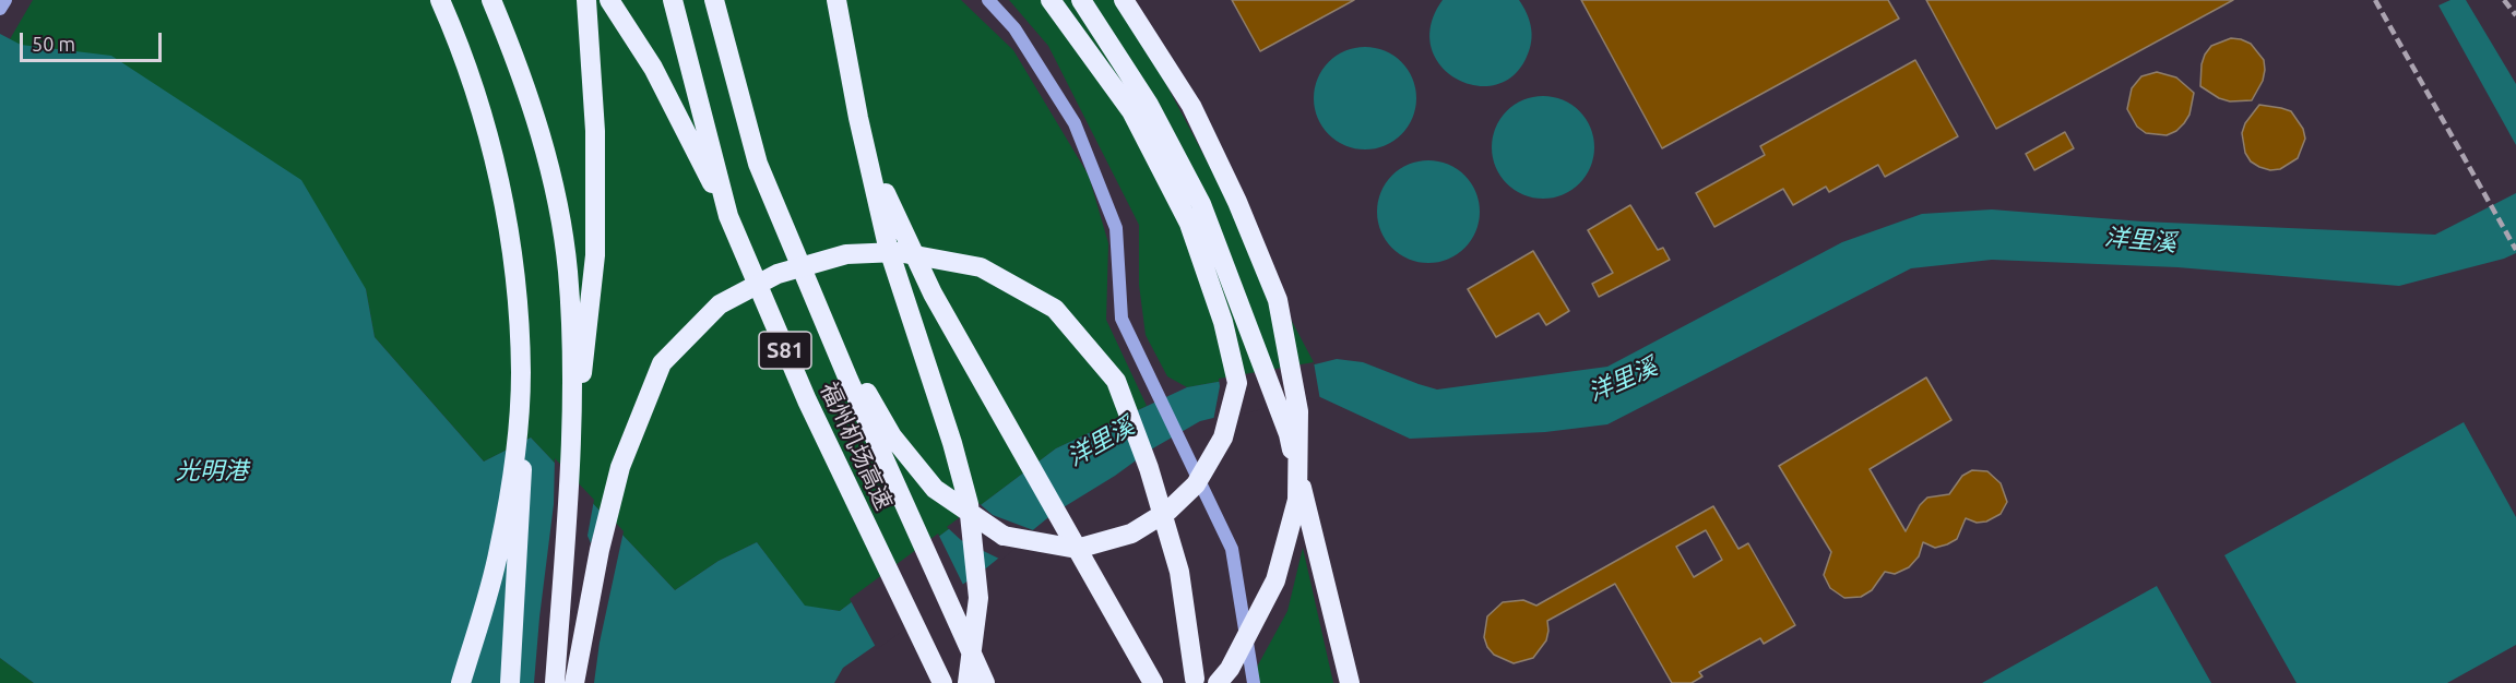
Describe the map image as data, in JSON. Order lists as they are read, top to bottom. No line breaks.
{"streets":{"highway":["S81","福州机场高速"]},"water":["洋里溪","光明港"],"scale_bar":"50 m"}
